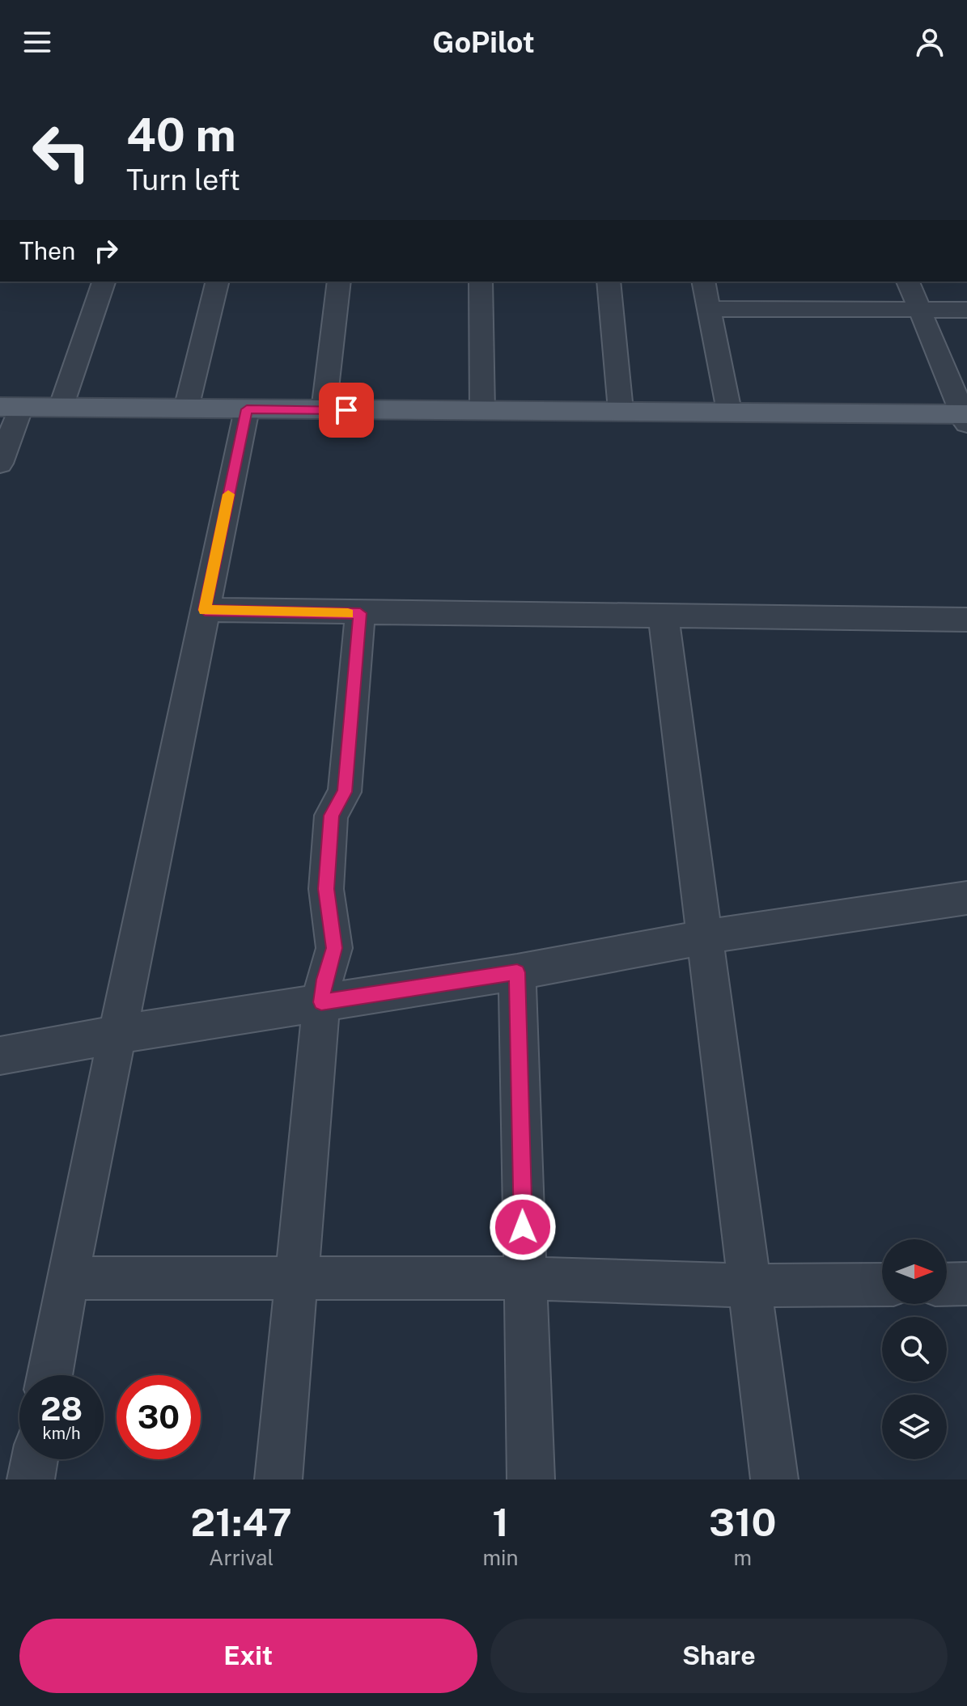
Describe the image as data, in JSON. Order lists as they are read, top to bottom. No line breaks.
{"north":"right","page":{"header":"GoPilot","turn":["40 m","Turn left"],"then":"Then","speed":"28 km/h","limit":"30","eta":["21:47","Arrival","1","min","310","m"],"buttons":["Exit","Share"]}}
